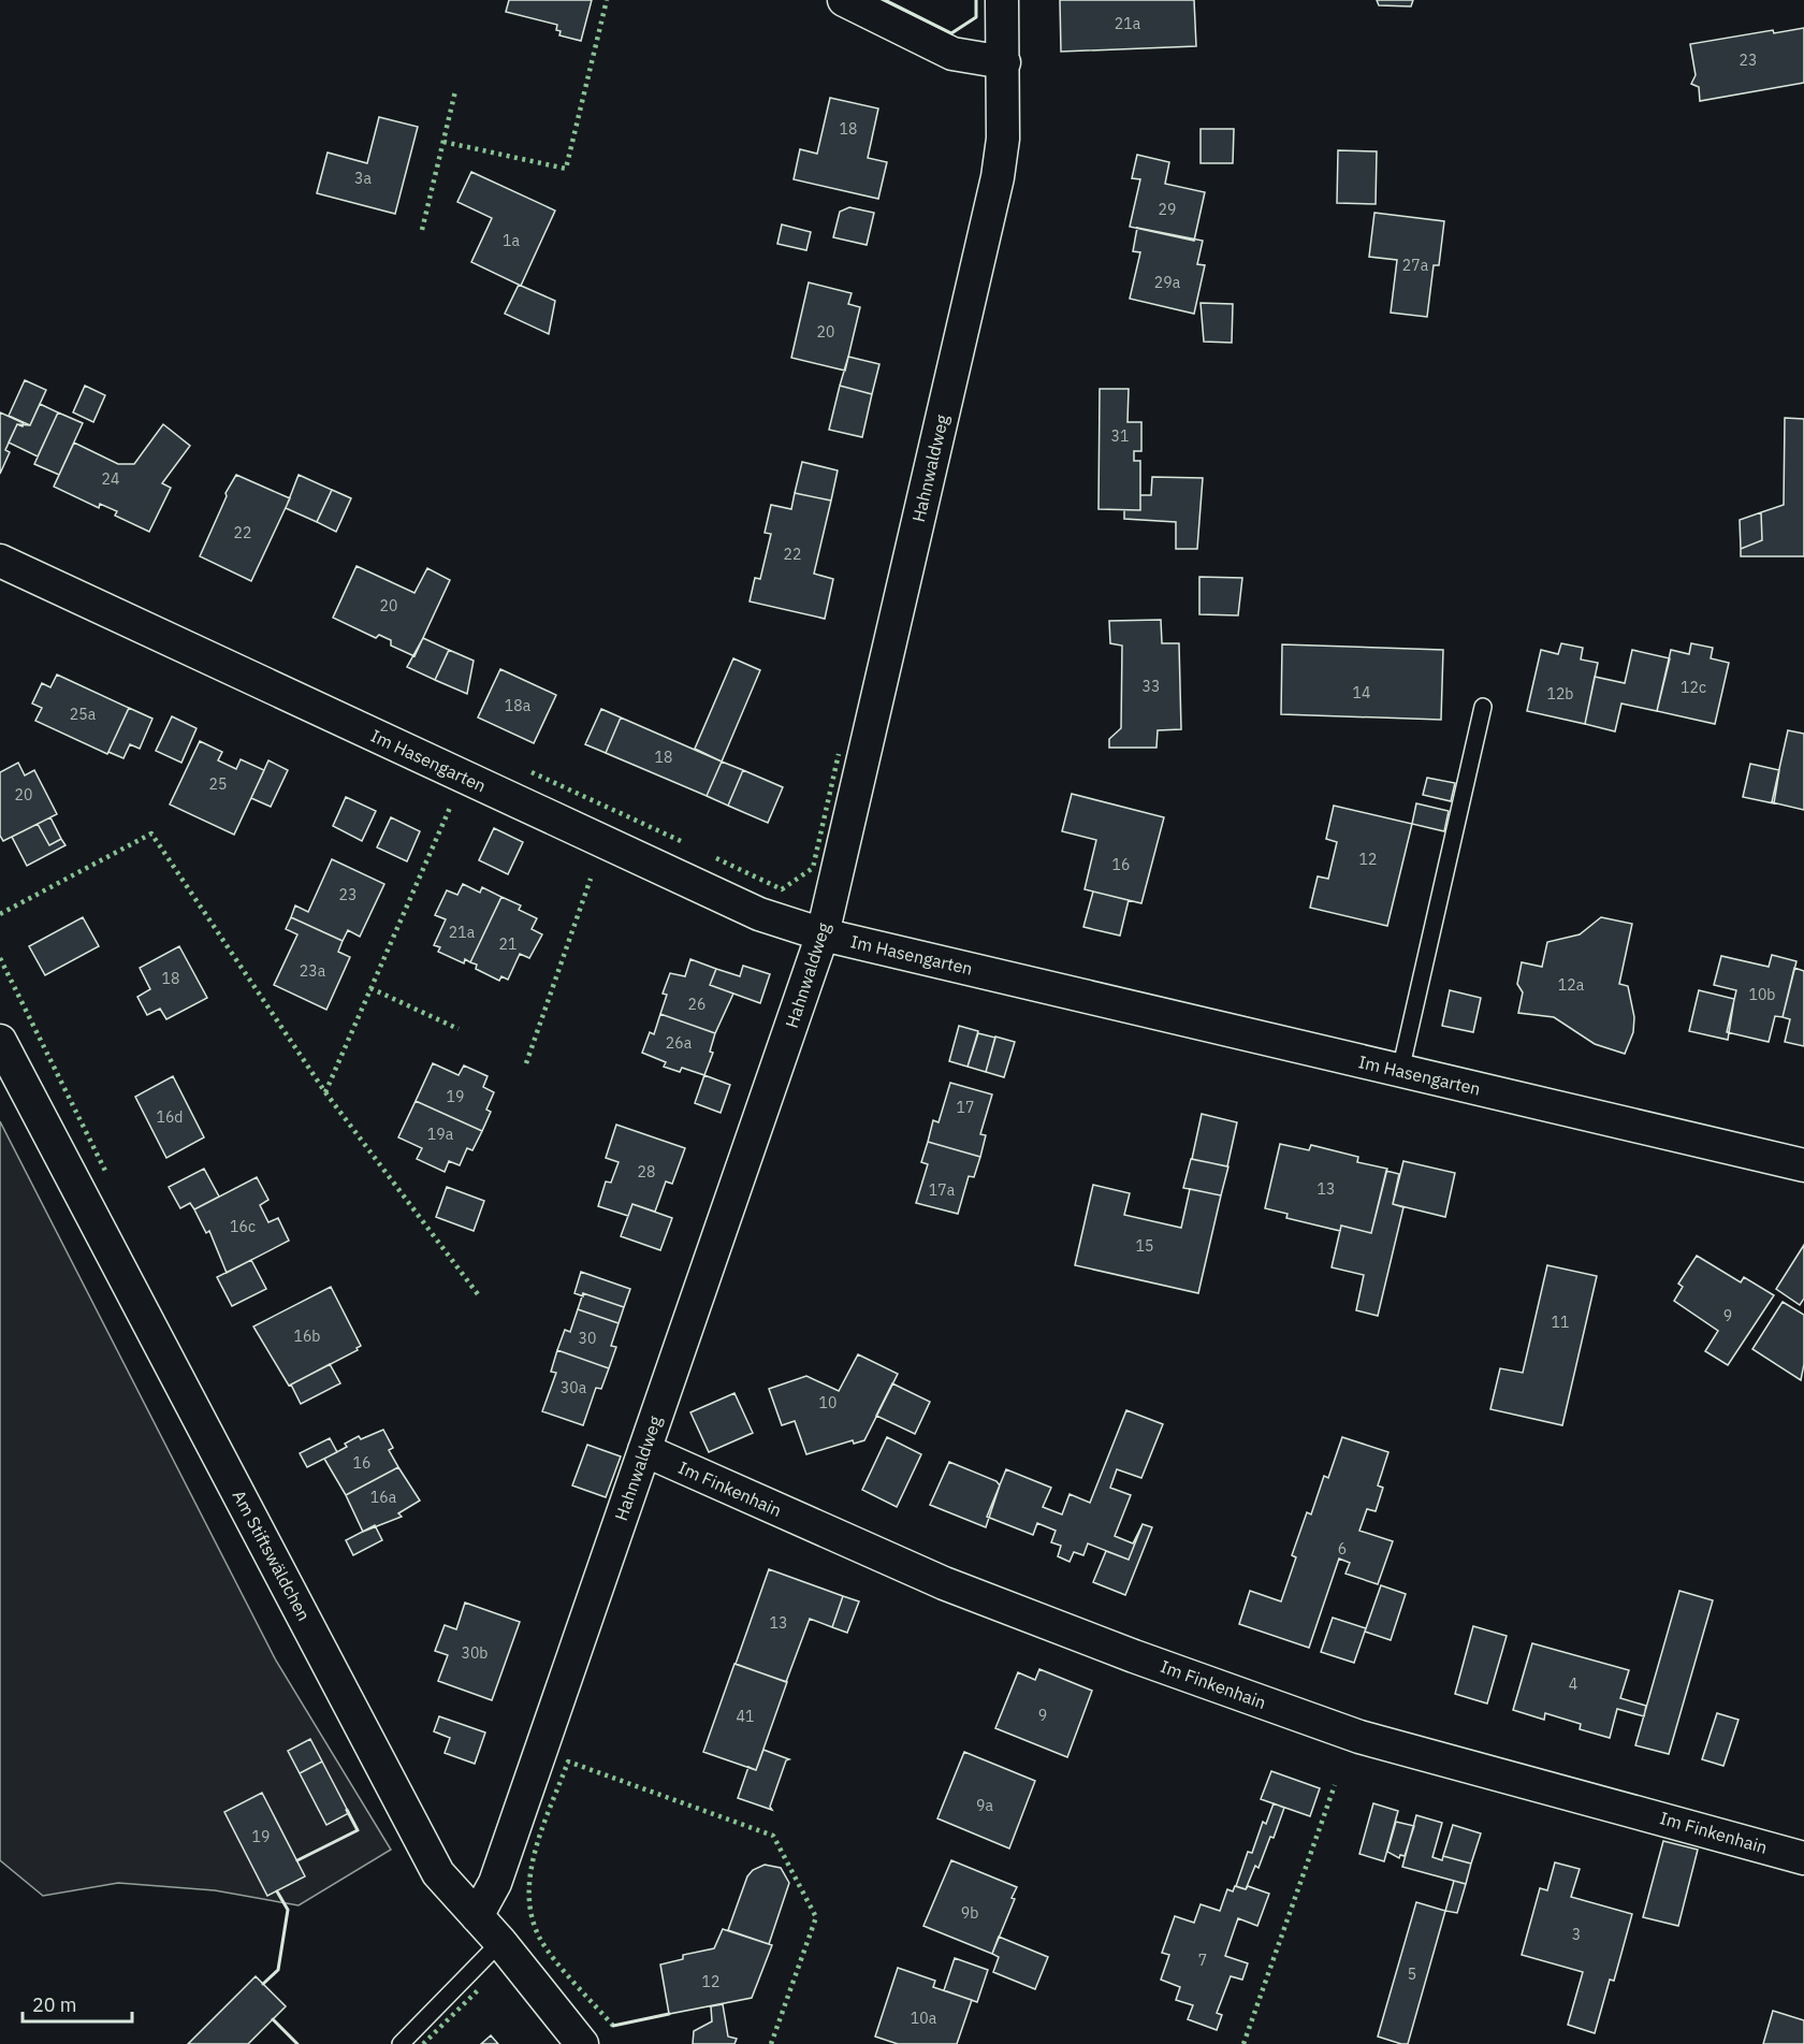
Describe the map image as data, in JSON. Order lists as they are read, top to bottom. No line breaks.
{"streets":{"street":["Hahnwaldweg","Im Hasengarten","Im Finkenhain","Am Stiftswäldchen"]},"crossings":[["Hahnwaldweg","Im Hasengarten"],["Hahnwaldweg","Im Finkenhain"],["Hahnwaldweg","Am Stiftswäldchen"]],"house_numbers":["21a","23","18","3a","29","1a","27a","29a","20","31","24","22","22","20","33","12c","14","12b","18a","25a","18","25","20","12","16","23","21a","21","23a","18","12a","10b","26","26a","19","17","16d","19a","28","13","17a","16c","15","9","11","16b","30","30a","10","16","16a","6","13","30b","4","9","41","9a","19","9b","3","7","5","12","10a"],"scale_bar":"20 m"}
